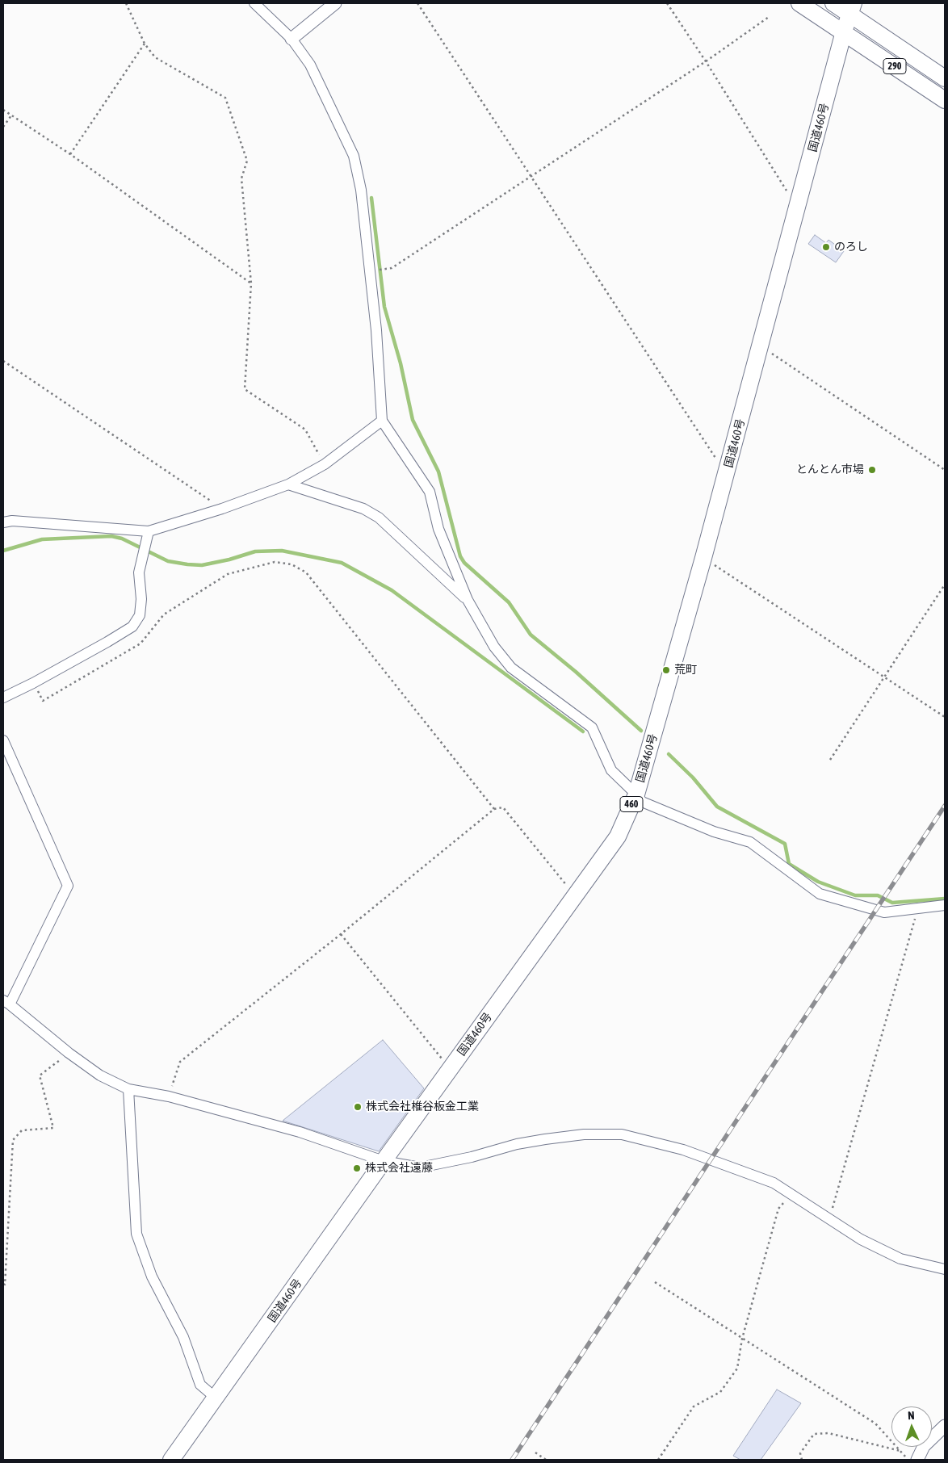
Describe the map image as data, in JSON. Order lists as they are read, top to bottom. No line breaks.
{"streets":{"highway":["290","国道460号","460"]},"crossings":[["290","国道460号"]],"places":["のろし","とんとん市場","荒町","株式会社椎谷板金工業","株式会社遠藤"],"north":"top"}
